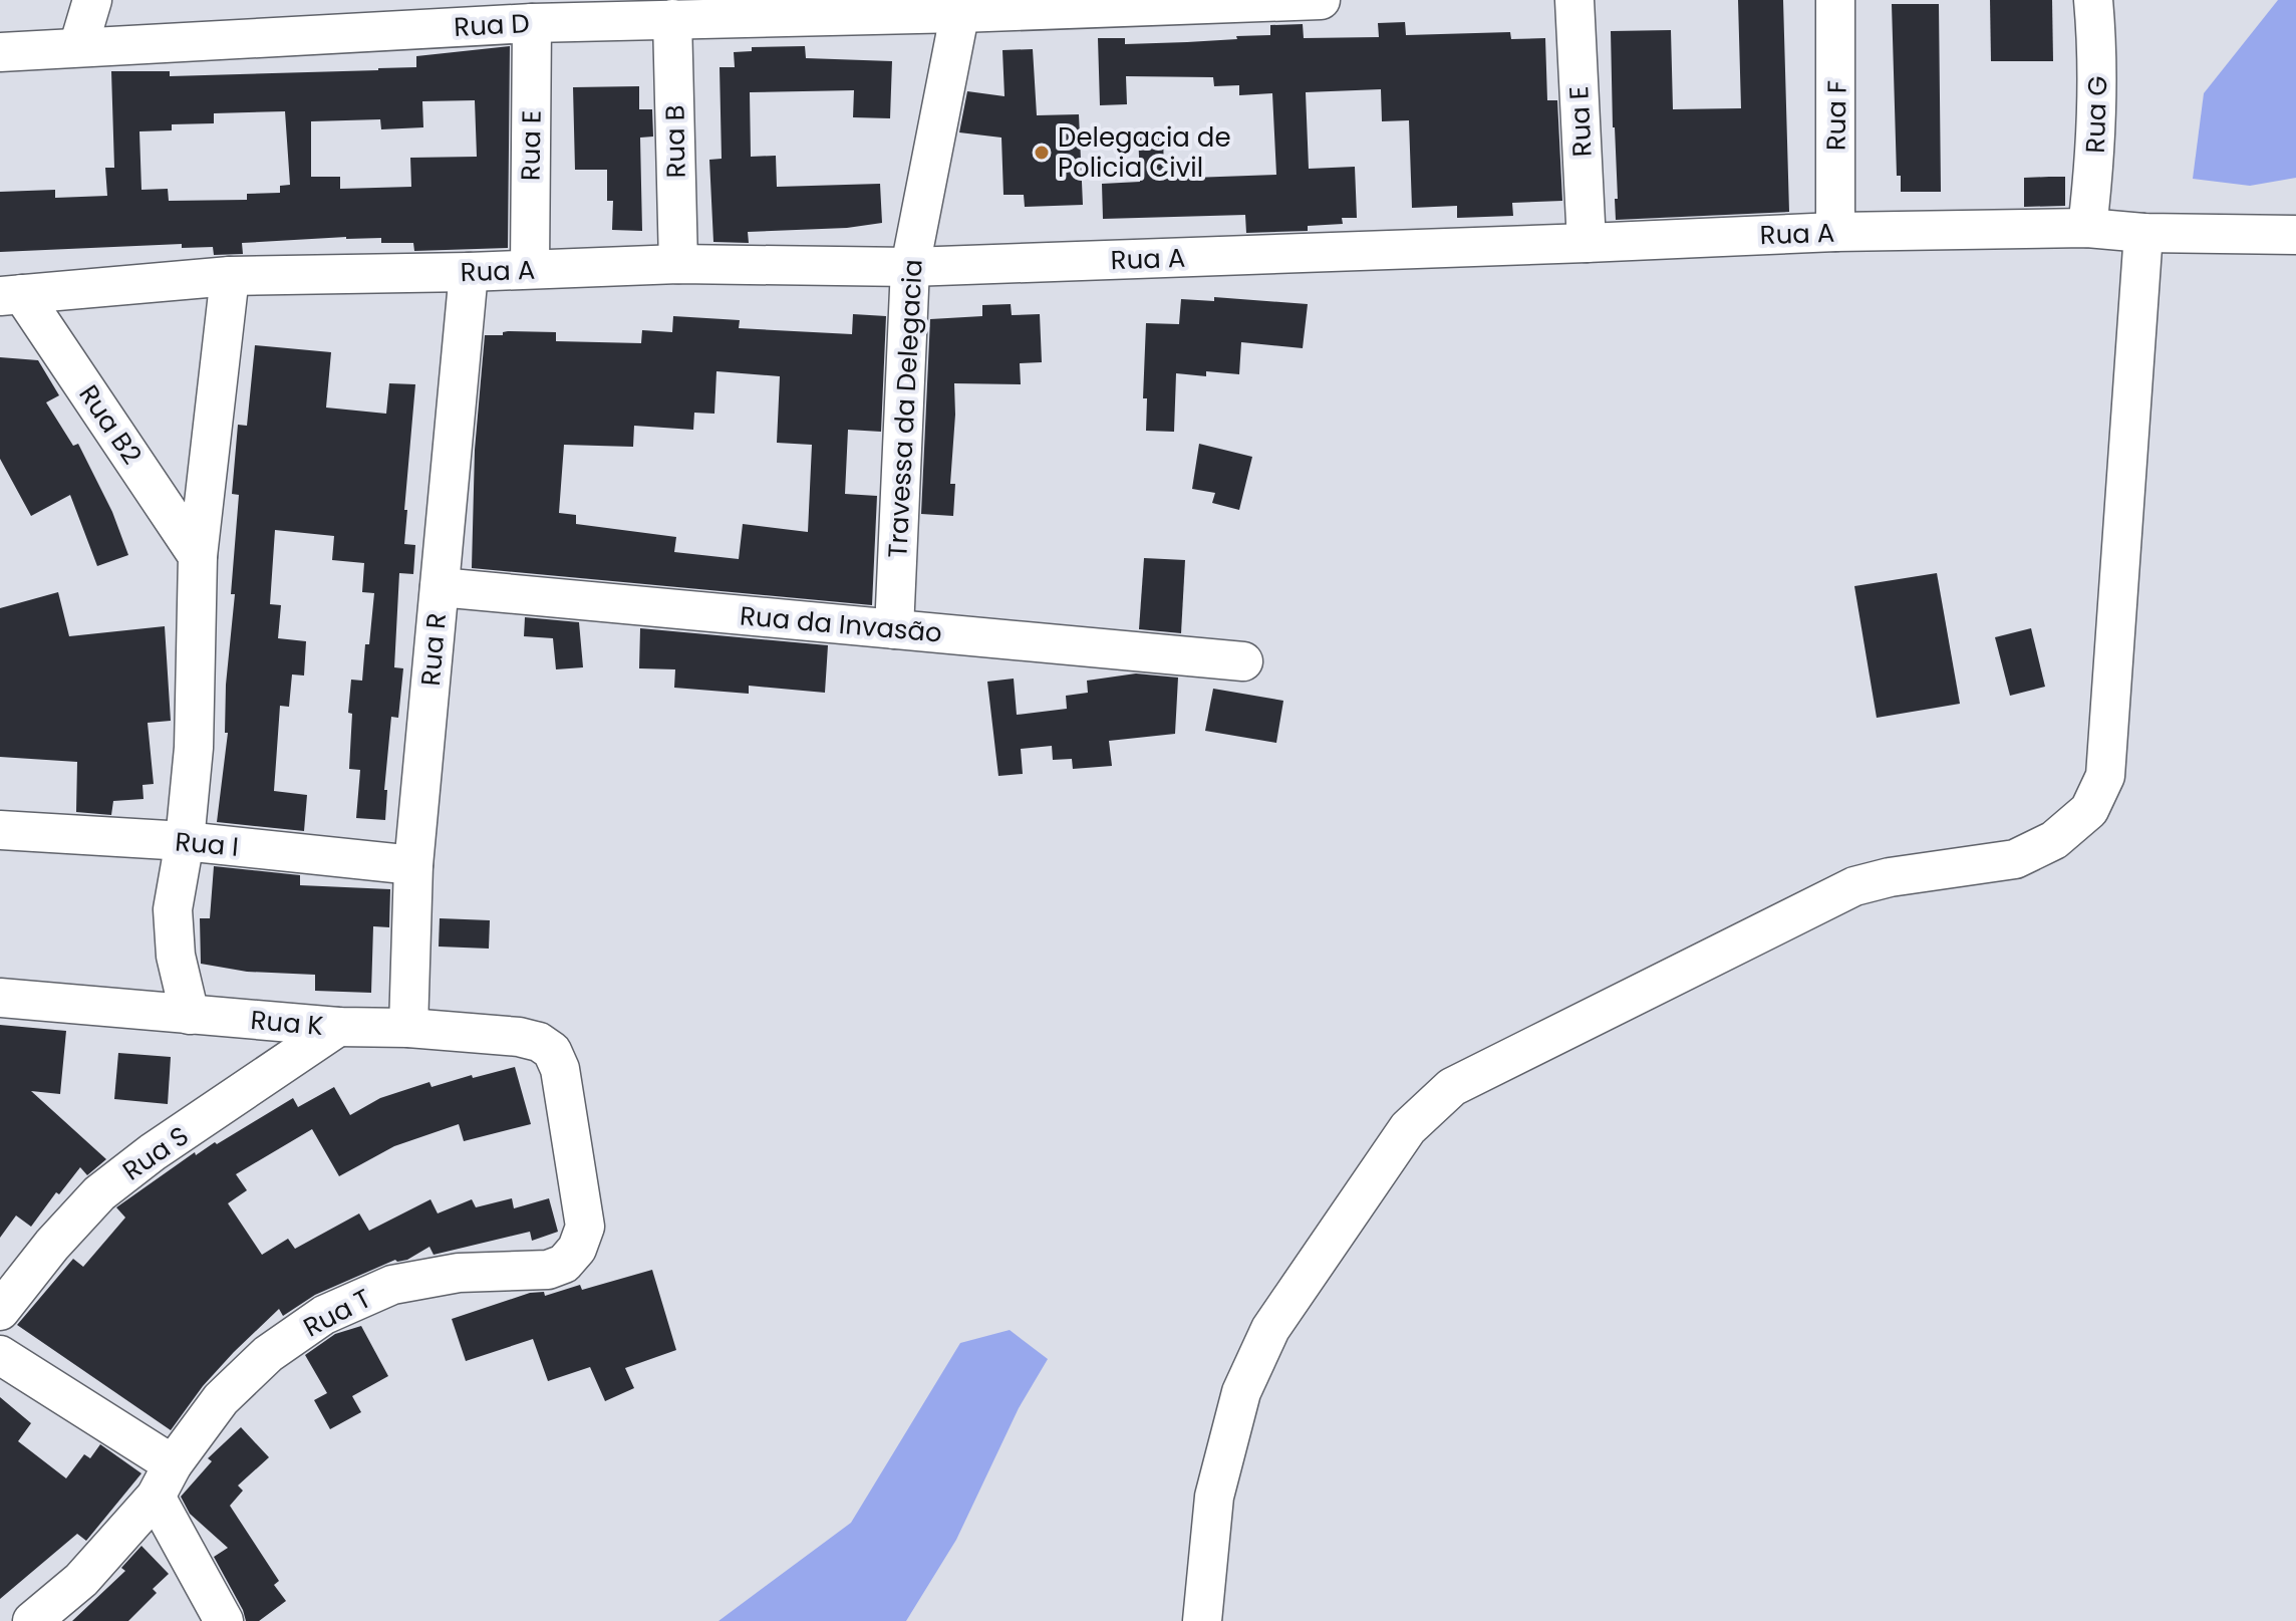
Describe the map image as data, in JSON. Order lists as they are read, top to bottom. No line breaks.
{"streets":{"street":["Rua D","Rua G","Rua F","Rua E","Rua B","Rua A","Travessa da Delegacia","Rua B2","Rua da Invasão","Rua R","Rua I","Rua K","Rua S","Rua T"]},"crossings":[["Rua D","Rua E"],["Rua D","Rua B"],["Rua D","Travessa da Delegacia"],["Rua G","Rua A"],["Rua F","Rua A"],["Rua E","Rua A"],["Rua B","Rua A"],["Rua A","Travessa da Delegacia"],["Rua A","Rua B2"],["Rua A","Rua R"],["Travessa da Delegacia","Rua da Invasão"],["Rua da Invasão","Rua R"],["Rua R","Rua I"],["Rua R","Rua K"],["Rua K","Rua S"],["Rua K","Rua T"]],"places":["Delegacia de Policia Civil"]}
